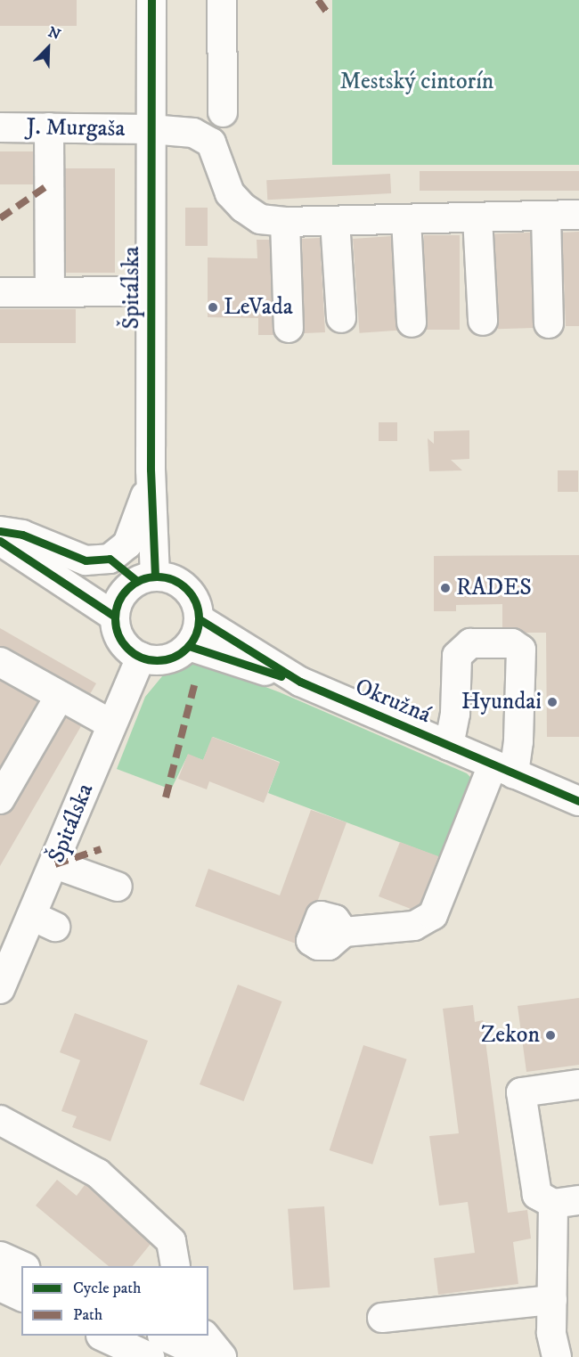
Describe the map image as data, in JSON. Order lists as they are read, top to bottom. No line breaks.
{"streets":{"street":["J. Murgaša","Špitálska","Okružná"]},"crossings":[["J. Murgaša","Špitálska"],["Špitálska","Okružná"]],"parks":["Mestský cintorín"],"places":["LeVada","RADES","Hyundai","Zekon"],"legend":["Cycle path","Path"],"north":"top right"}
